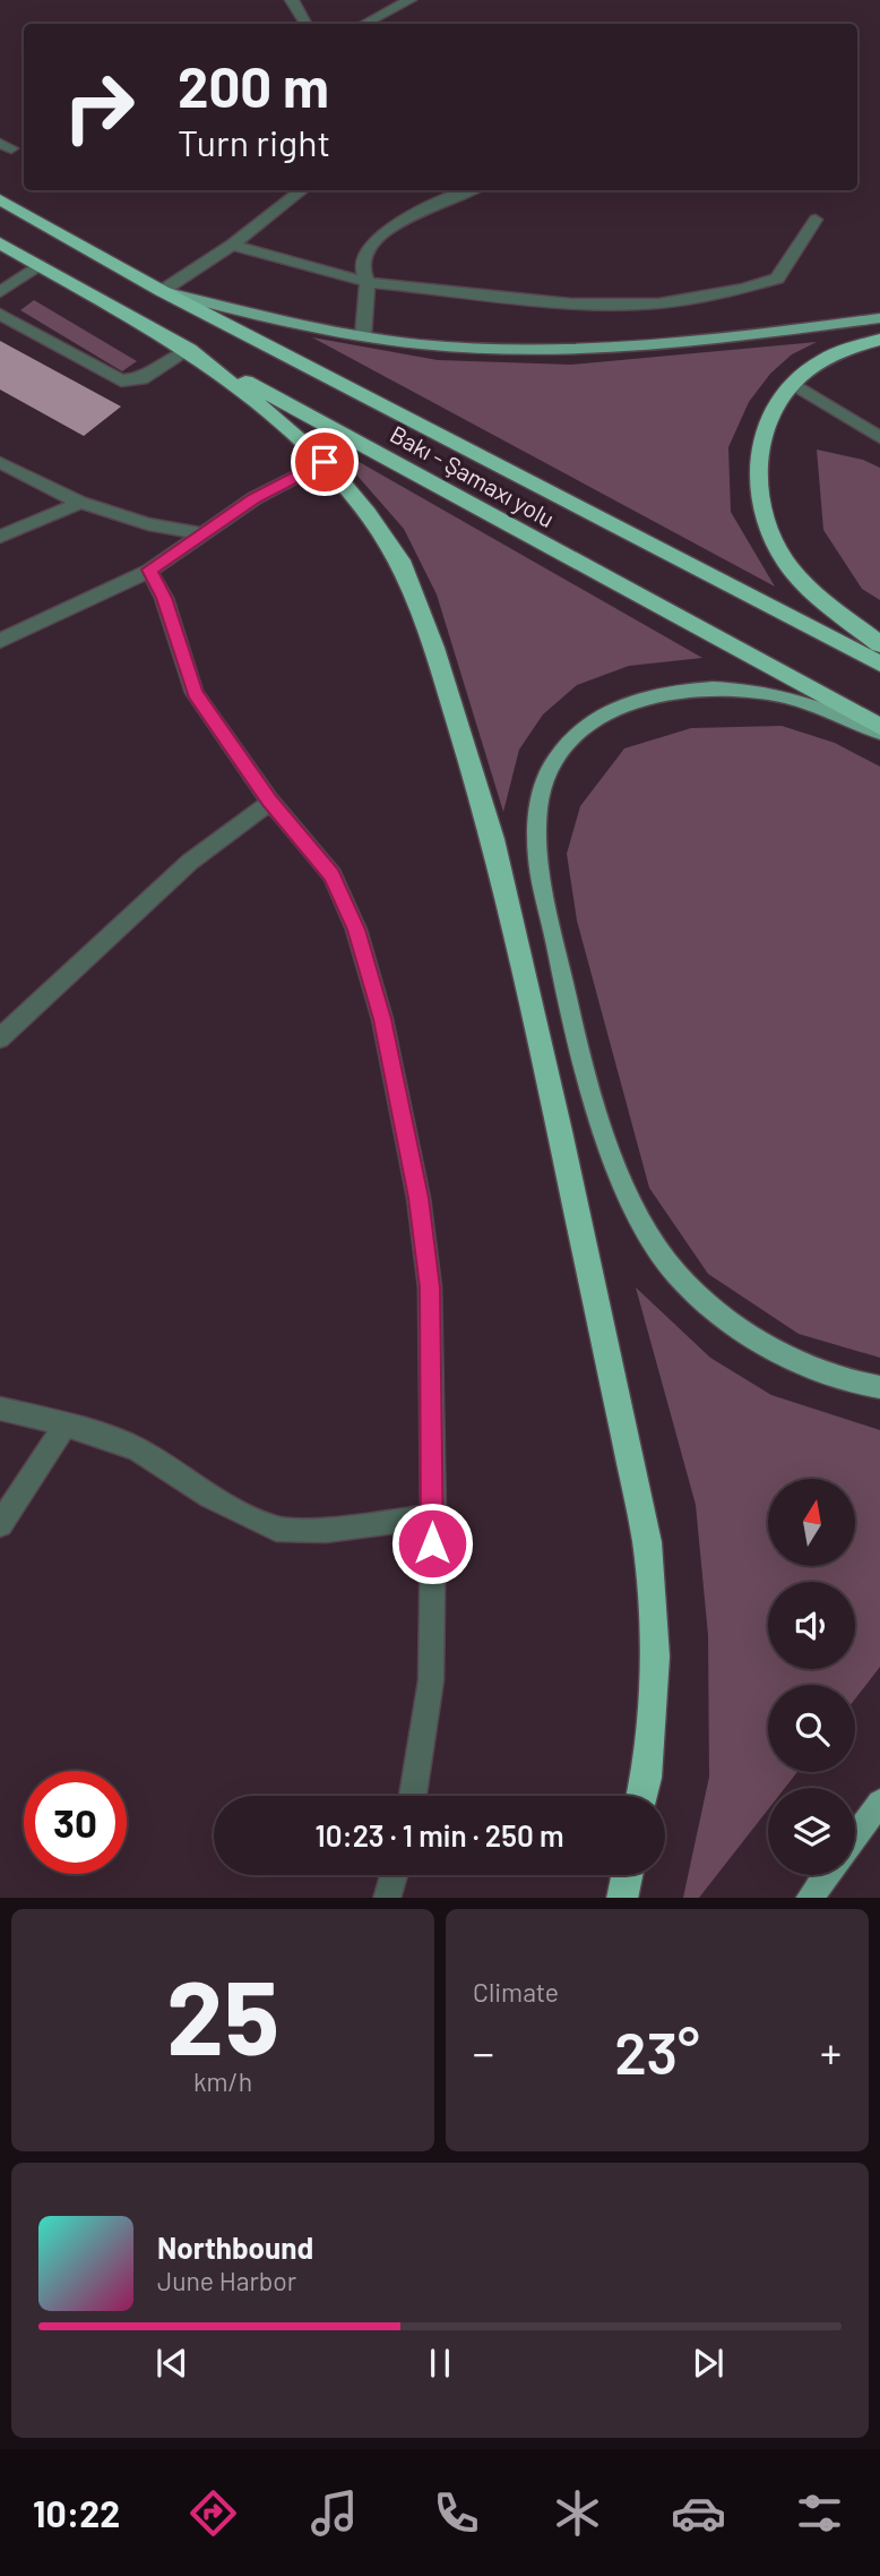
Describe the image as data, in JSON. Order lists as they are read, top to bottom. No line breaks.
{"streets":{"highway":["Bakı - Şamaxı yolu"]},"north":"top","page":{"turn":["200 m","Turn right"],"limit":"30","trip":"10:23 · 1 min · 250 m","tile":[["25","km/h"],"Climate"],"heat":["−","23°","+"],"song":["Northbound","June Harbor"],"tabs":"10:22"}}
